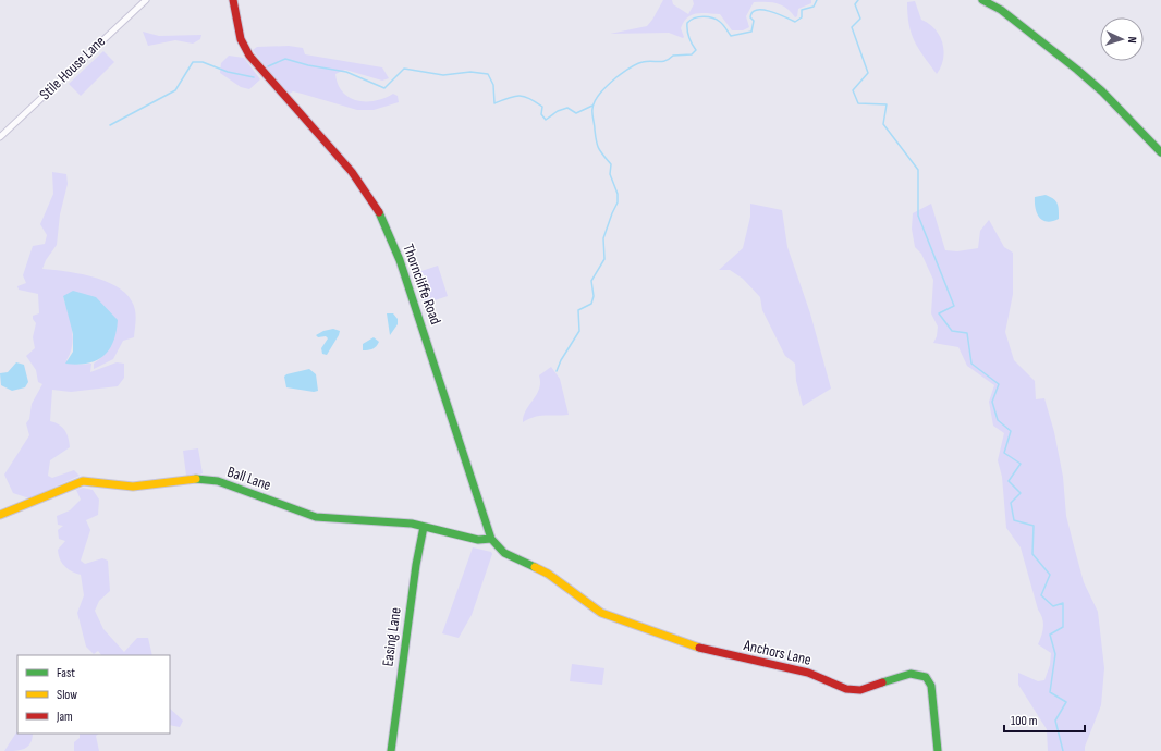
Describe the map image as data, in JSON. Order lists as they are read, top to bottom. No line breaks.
{"streets":{"main road":["Thorncliffe Road","Ball Lane","Easing Lane","Anchors Lane"],"street":["Stile House Lane"]},"crossings":[["Thorncliffe Road","Ball Lane"],["Thorncliffe Road","Anchors Lane"],["Ball Lane","Easing Lane"]],"legend":["Fast","Slow","Jam"],"scale_bar":"100 m","north":"right"}
